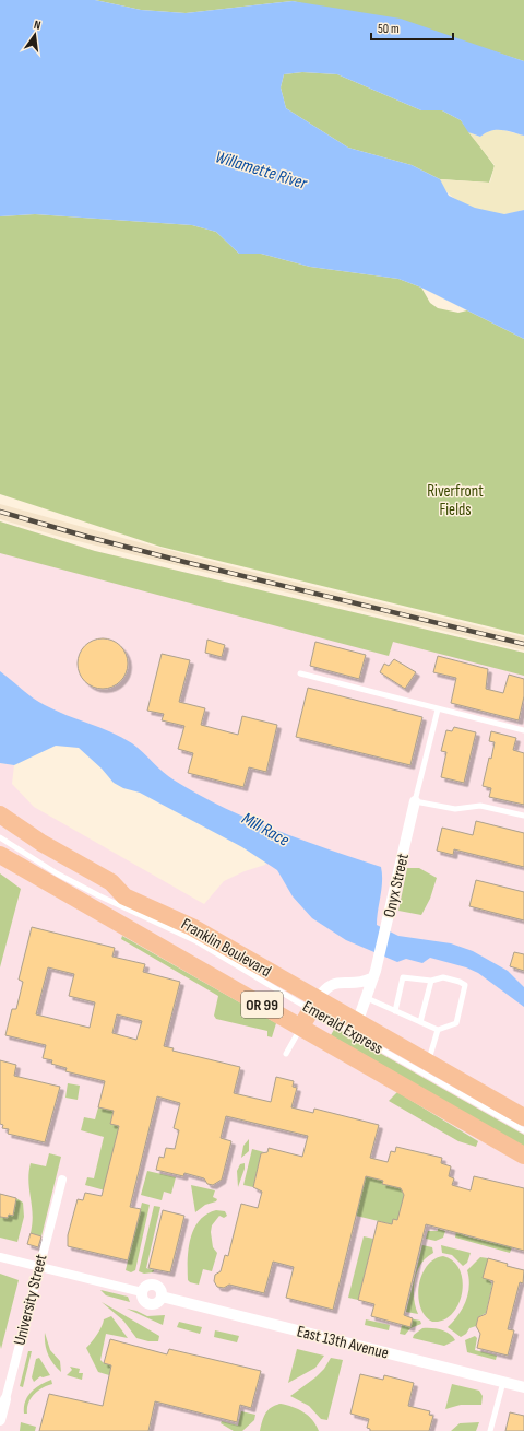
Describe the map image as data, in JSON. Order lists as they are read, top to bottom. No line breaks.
{"streets":{"main road":["Franklin Boulevard","OR 99"],"street":["Onyx Street","University Street","East 13th Avenue"],"lane":["Emerald Express"]},"crossings":[["Onyx Street","Franklin Boulevard"],["Franklin Boulevard","Emerald Express"]],"water":["Willamette River","Mill Race"],"parks":["Riverfront Fields"],"scale_bar":"50 m","north":"top"}
